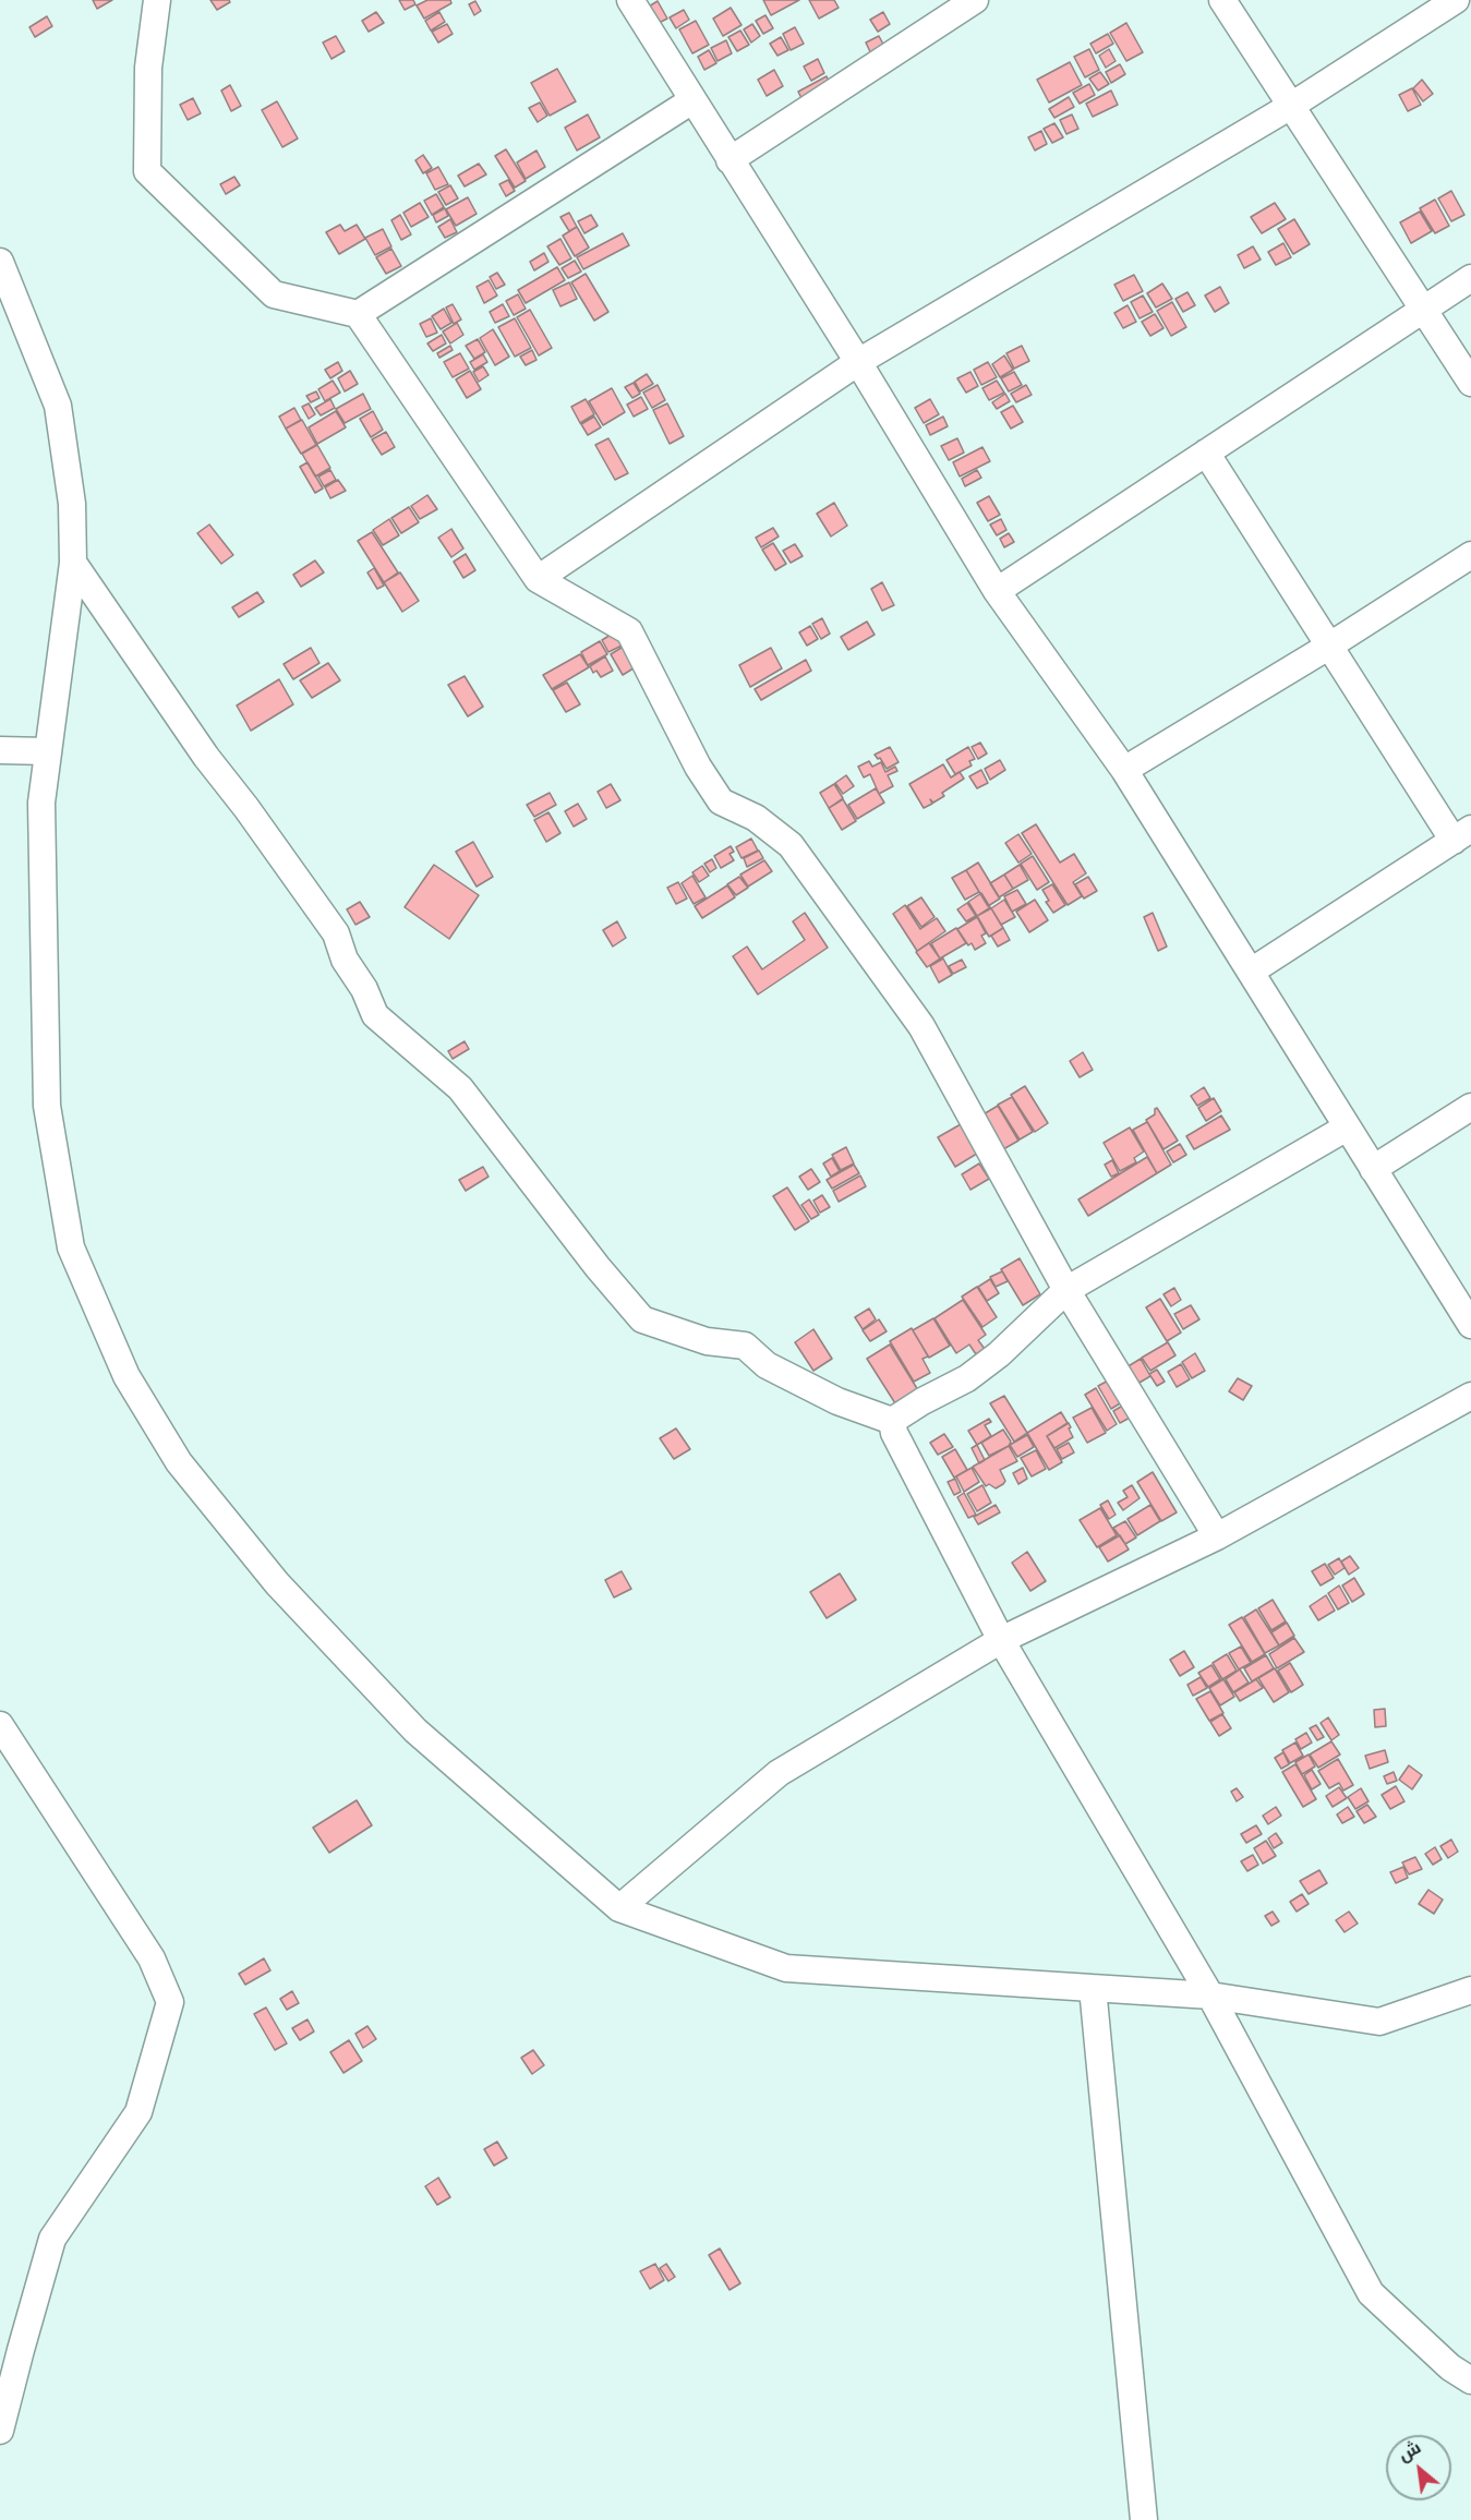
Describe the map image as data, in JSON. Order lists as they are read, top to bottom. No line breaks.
{"north":"top left"}
